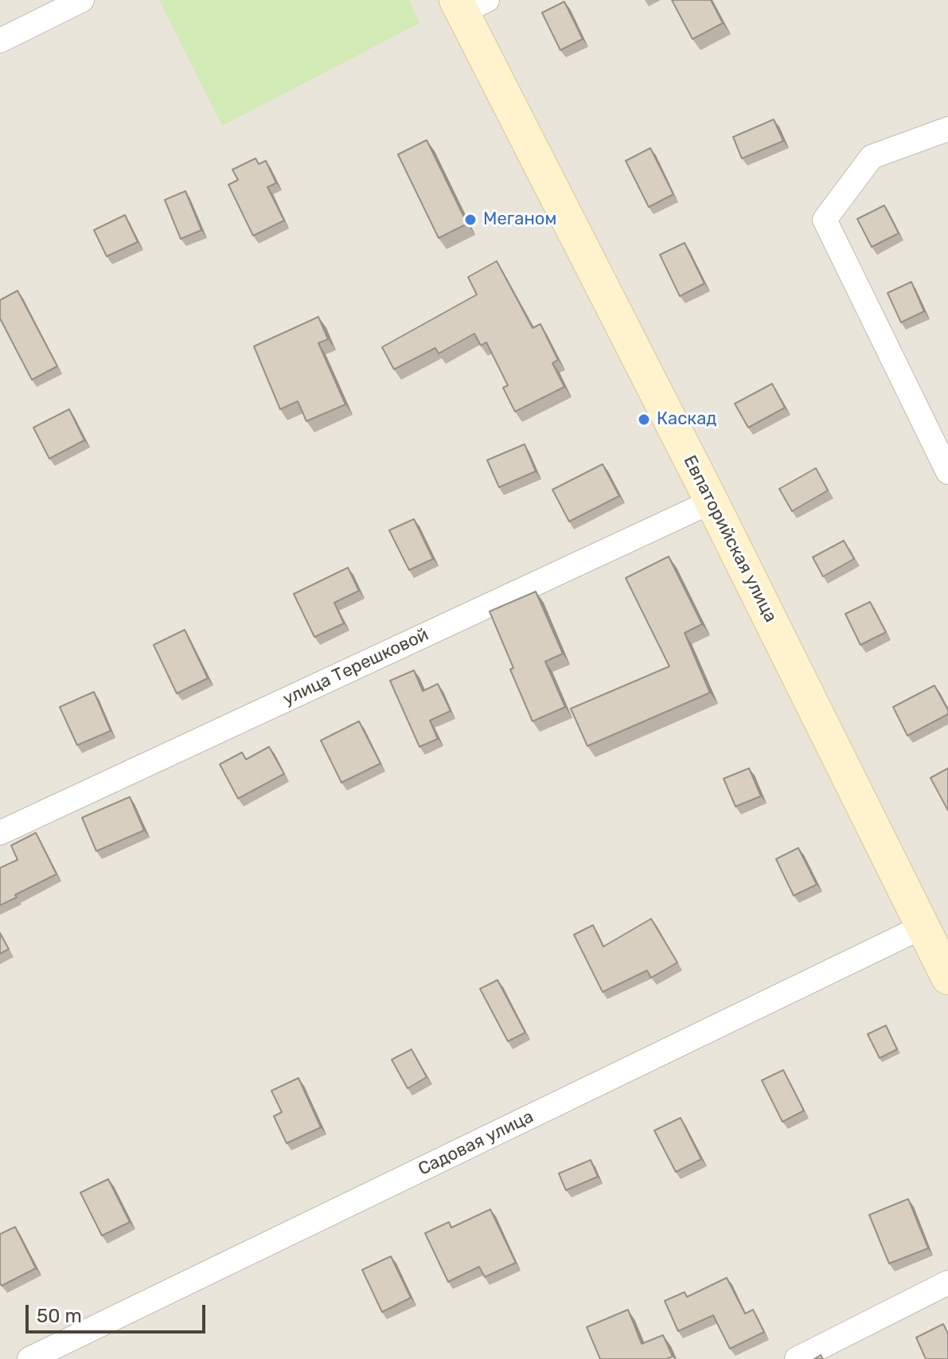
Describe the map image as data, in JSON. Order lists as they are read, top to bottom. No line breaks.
{"streets":{"main road":["Евпаторийская улица"],"street":["улица Терешковой","Садовая улица"]},"crossings":[["Евпаторийская улица","улица Терешковой"],["Евпаторийская улица","Садовая улица"]],"places":["Меганом","Каскад"],"scale_bar":"50 m"}
